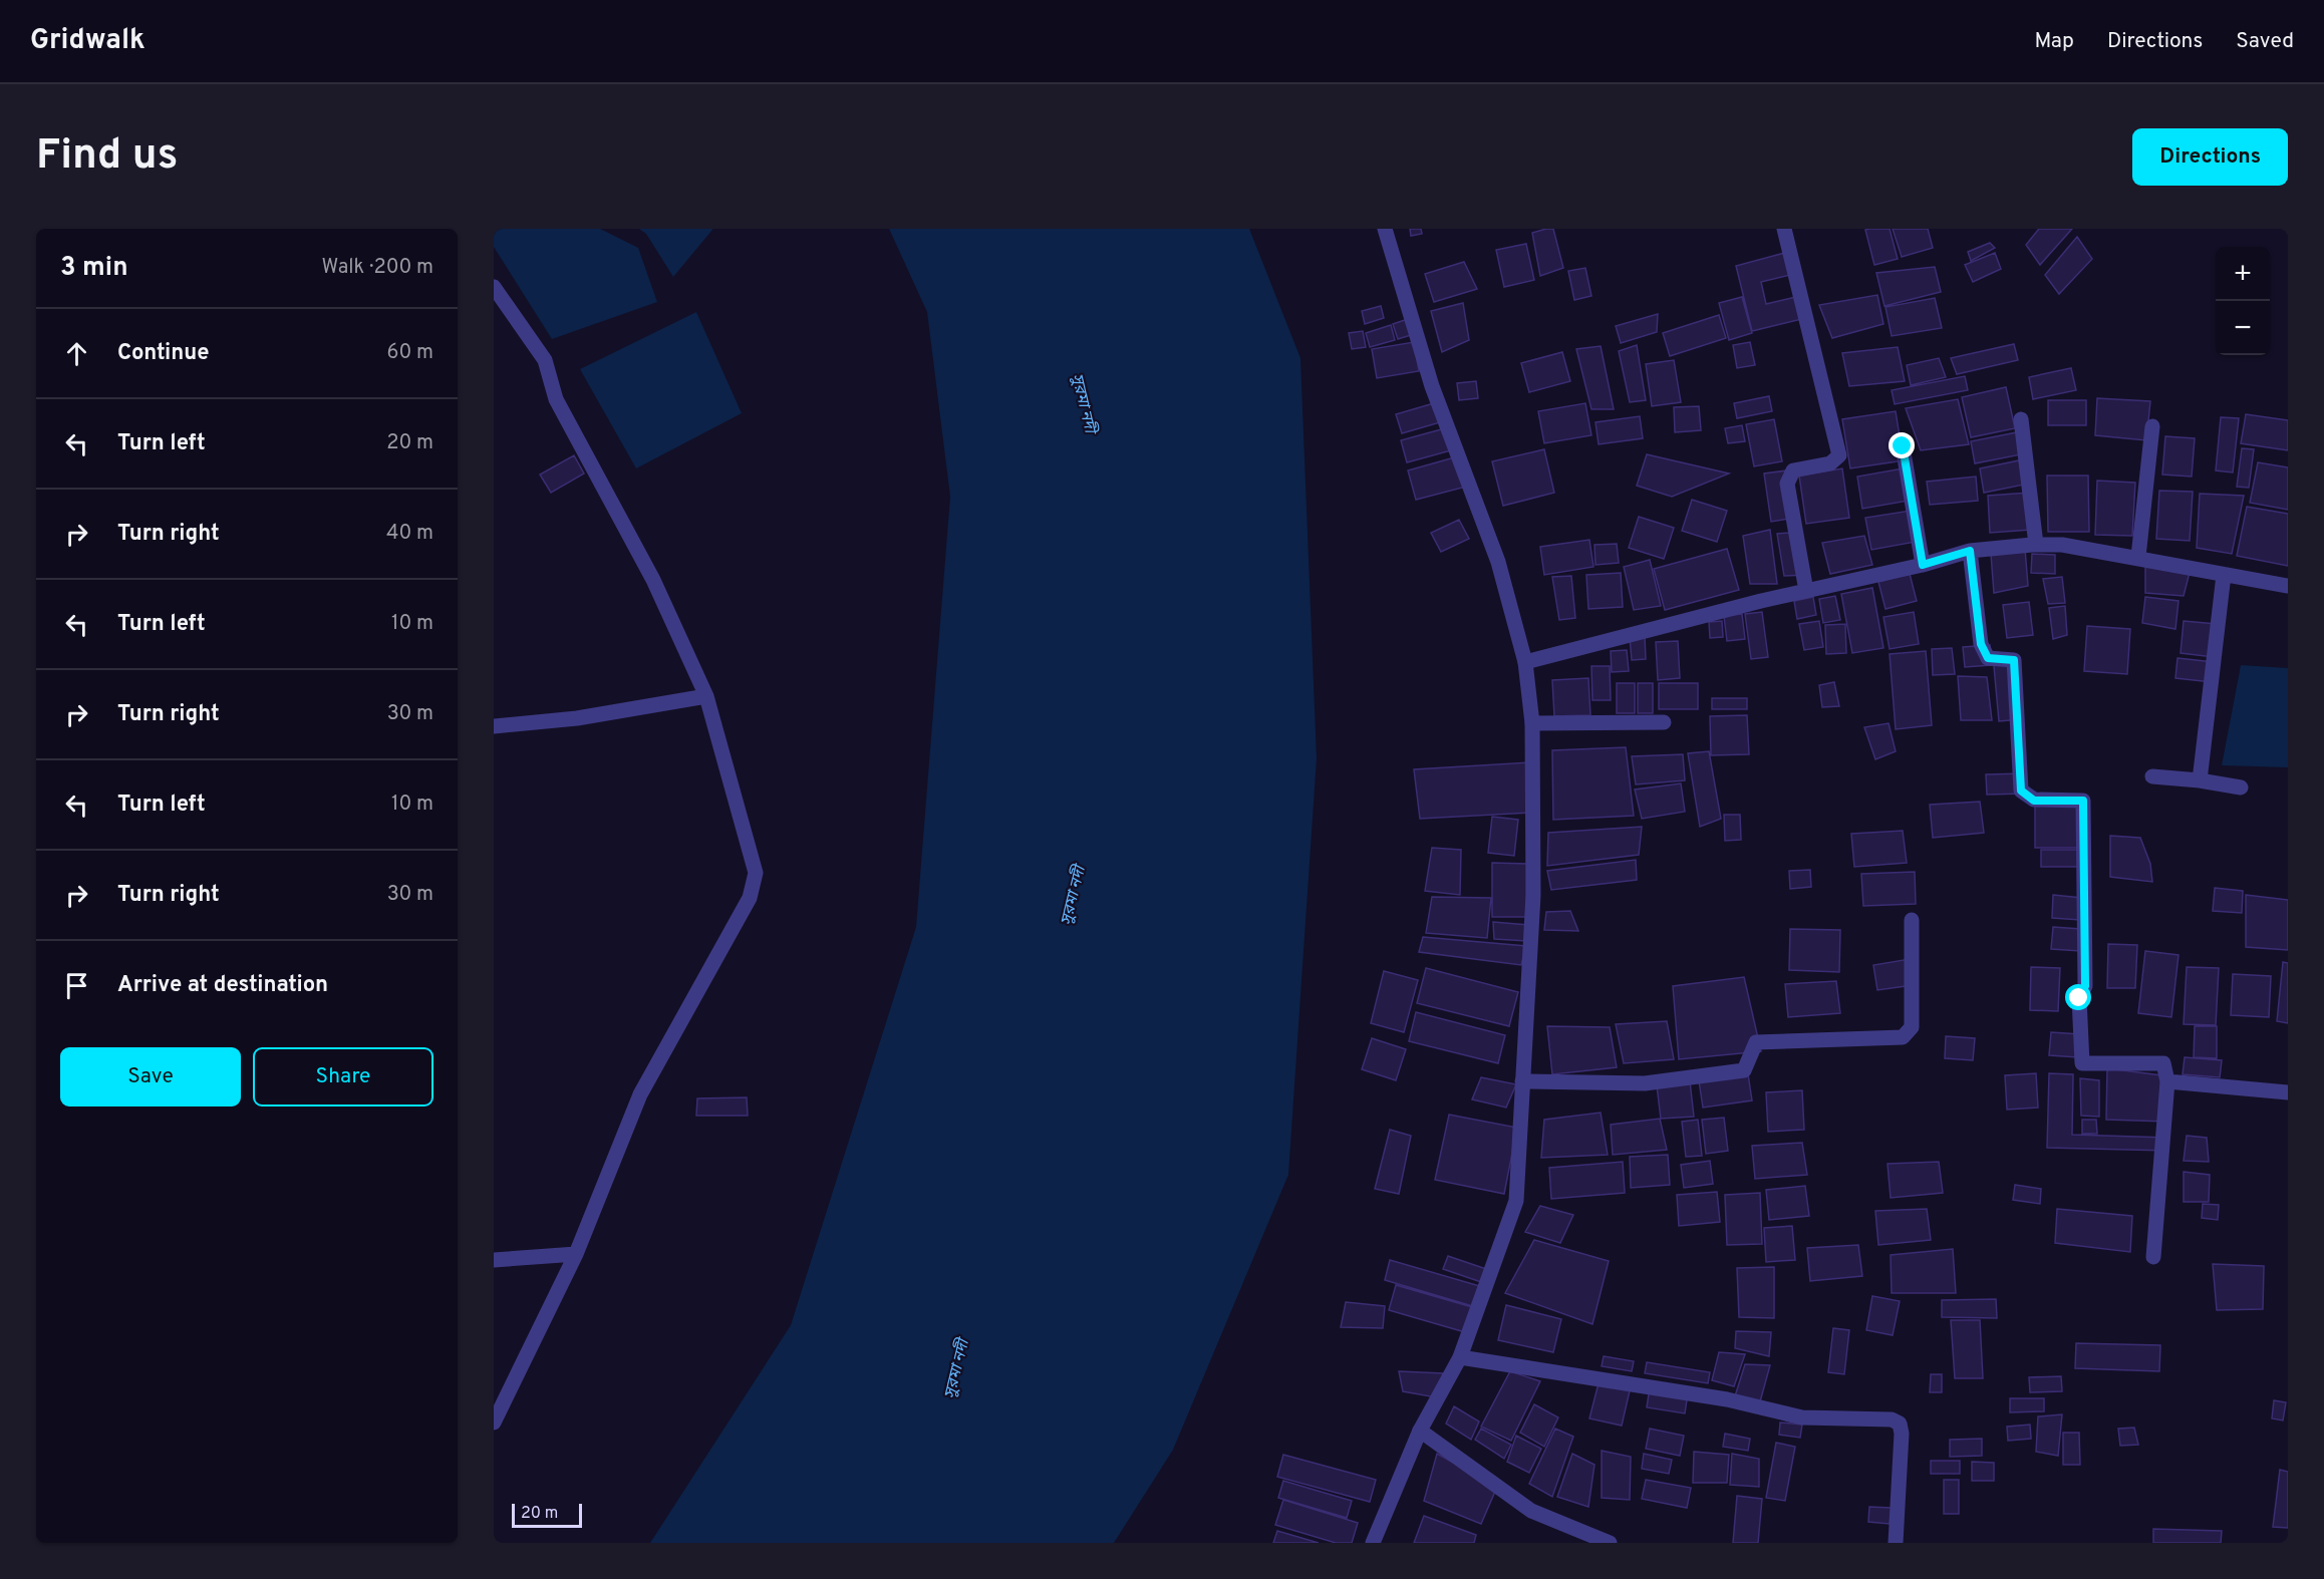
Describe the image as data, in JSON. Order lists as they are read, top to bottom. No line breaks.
{"water":["সুরমা নদী"],"scale_bar":"20 m","page":{"header":"Gridwalk","nav":["Map","Directions","Saved"],"buttons":["Directions",["Save","Share"]],"title":"Find us","heading":["3 min","Walk · 200 m"],"map_buttons":["+","−"],"list":[["Continue","60 m"],["Turn left","20 m"],["Turn right","40 m"],["Turn left","10 m"],["Turn right","30 m"],["Turn left","10 m"],["Turn right","30 m"],"Arrive at destination"],"scale":"20 m"}}
